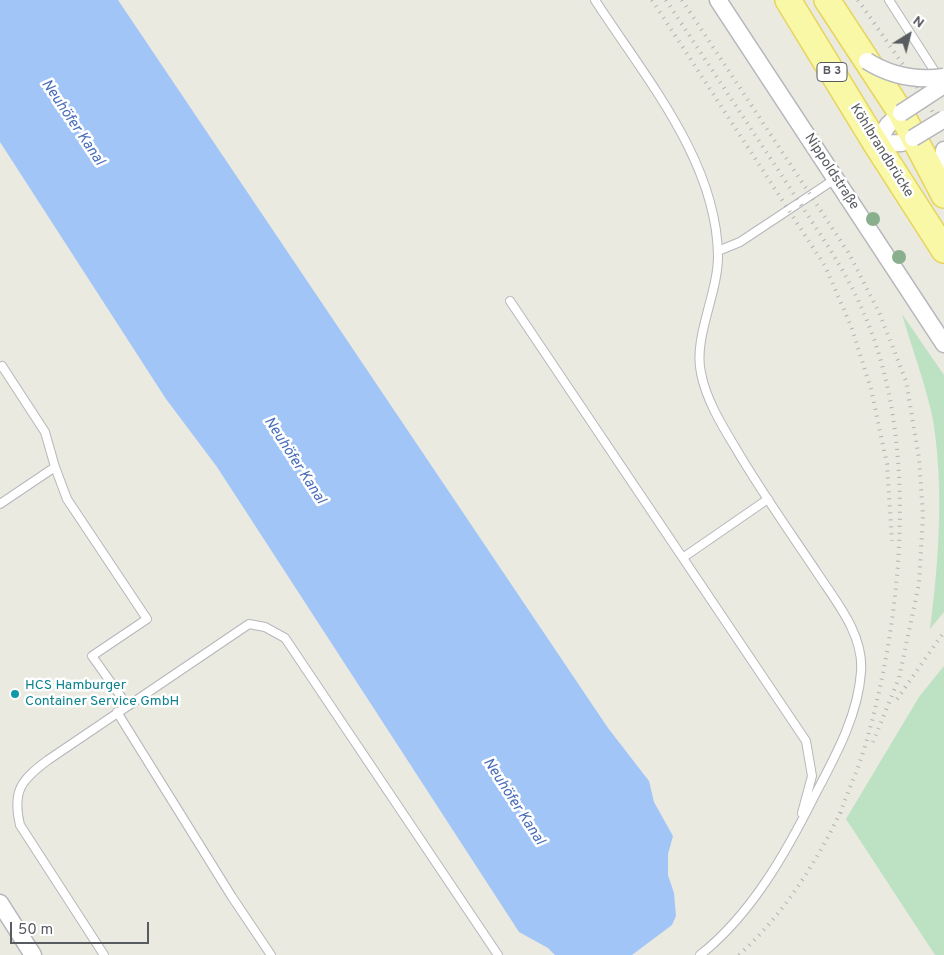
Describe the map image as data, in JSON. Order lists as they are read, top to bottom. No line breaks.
{"streets":{"main road":["B 3","Köhlbrandbrücke"],"street":["Nippoldstraße"]},"water":["Neuhöfer Kanal"],"places":["HCS Hamburger Container Service GmbH"],"scale_bar":"50 m","north":"top right"}
